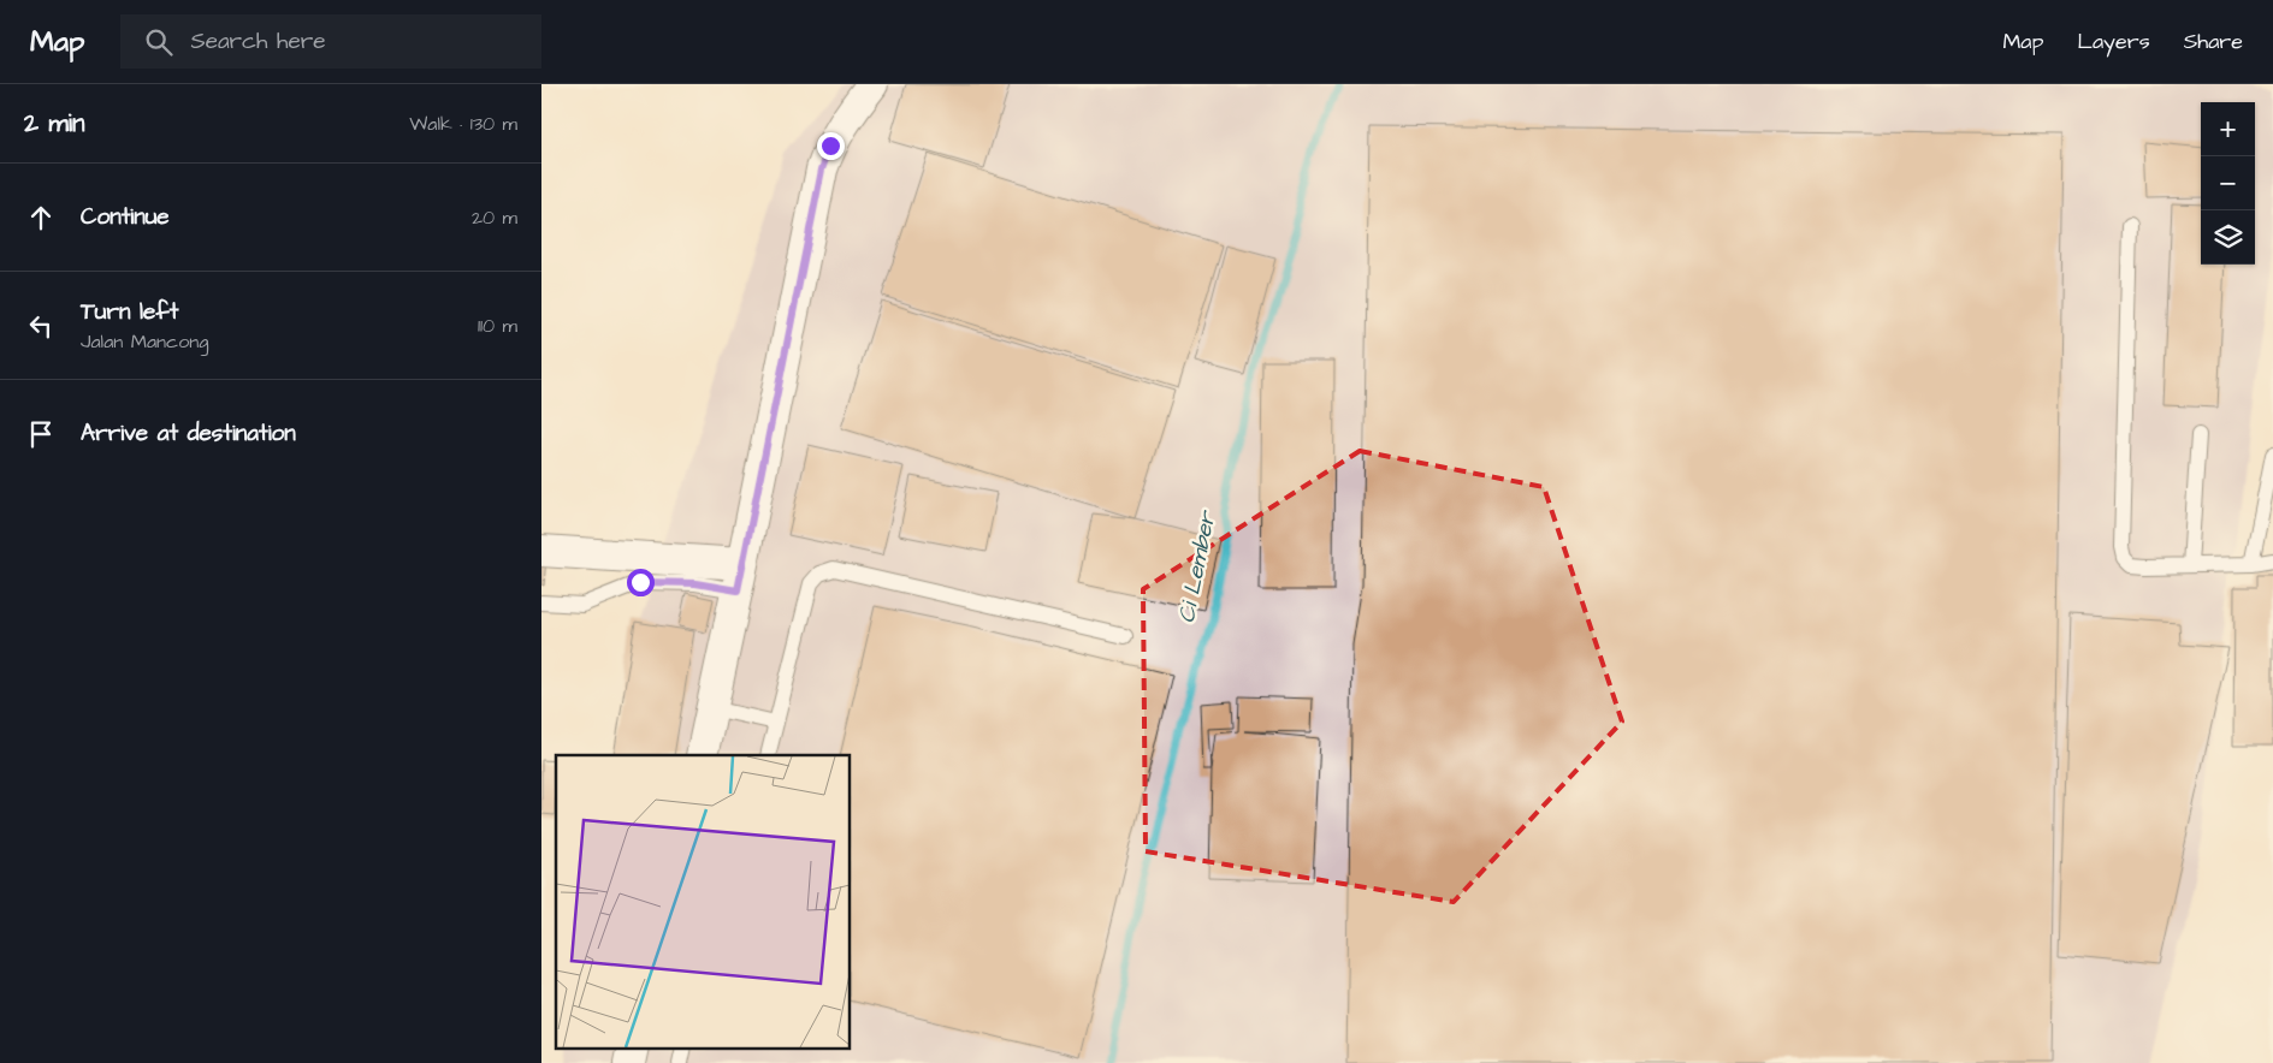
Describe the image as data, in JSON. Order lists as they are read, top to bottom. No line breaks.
{"water":["Ci Lember"],"page":{"header":"Map","search":"Search here","nav":["Map","Layers","Share"],"heading":["2 min","Walk · 130 m"],"map_buttons":["+","−"],"list":[["Continue","20 m"],["Turn left","Jalan Mancong","110 m"],"Arrive at destination"]}}
